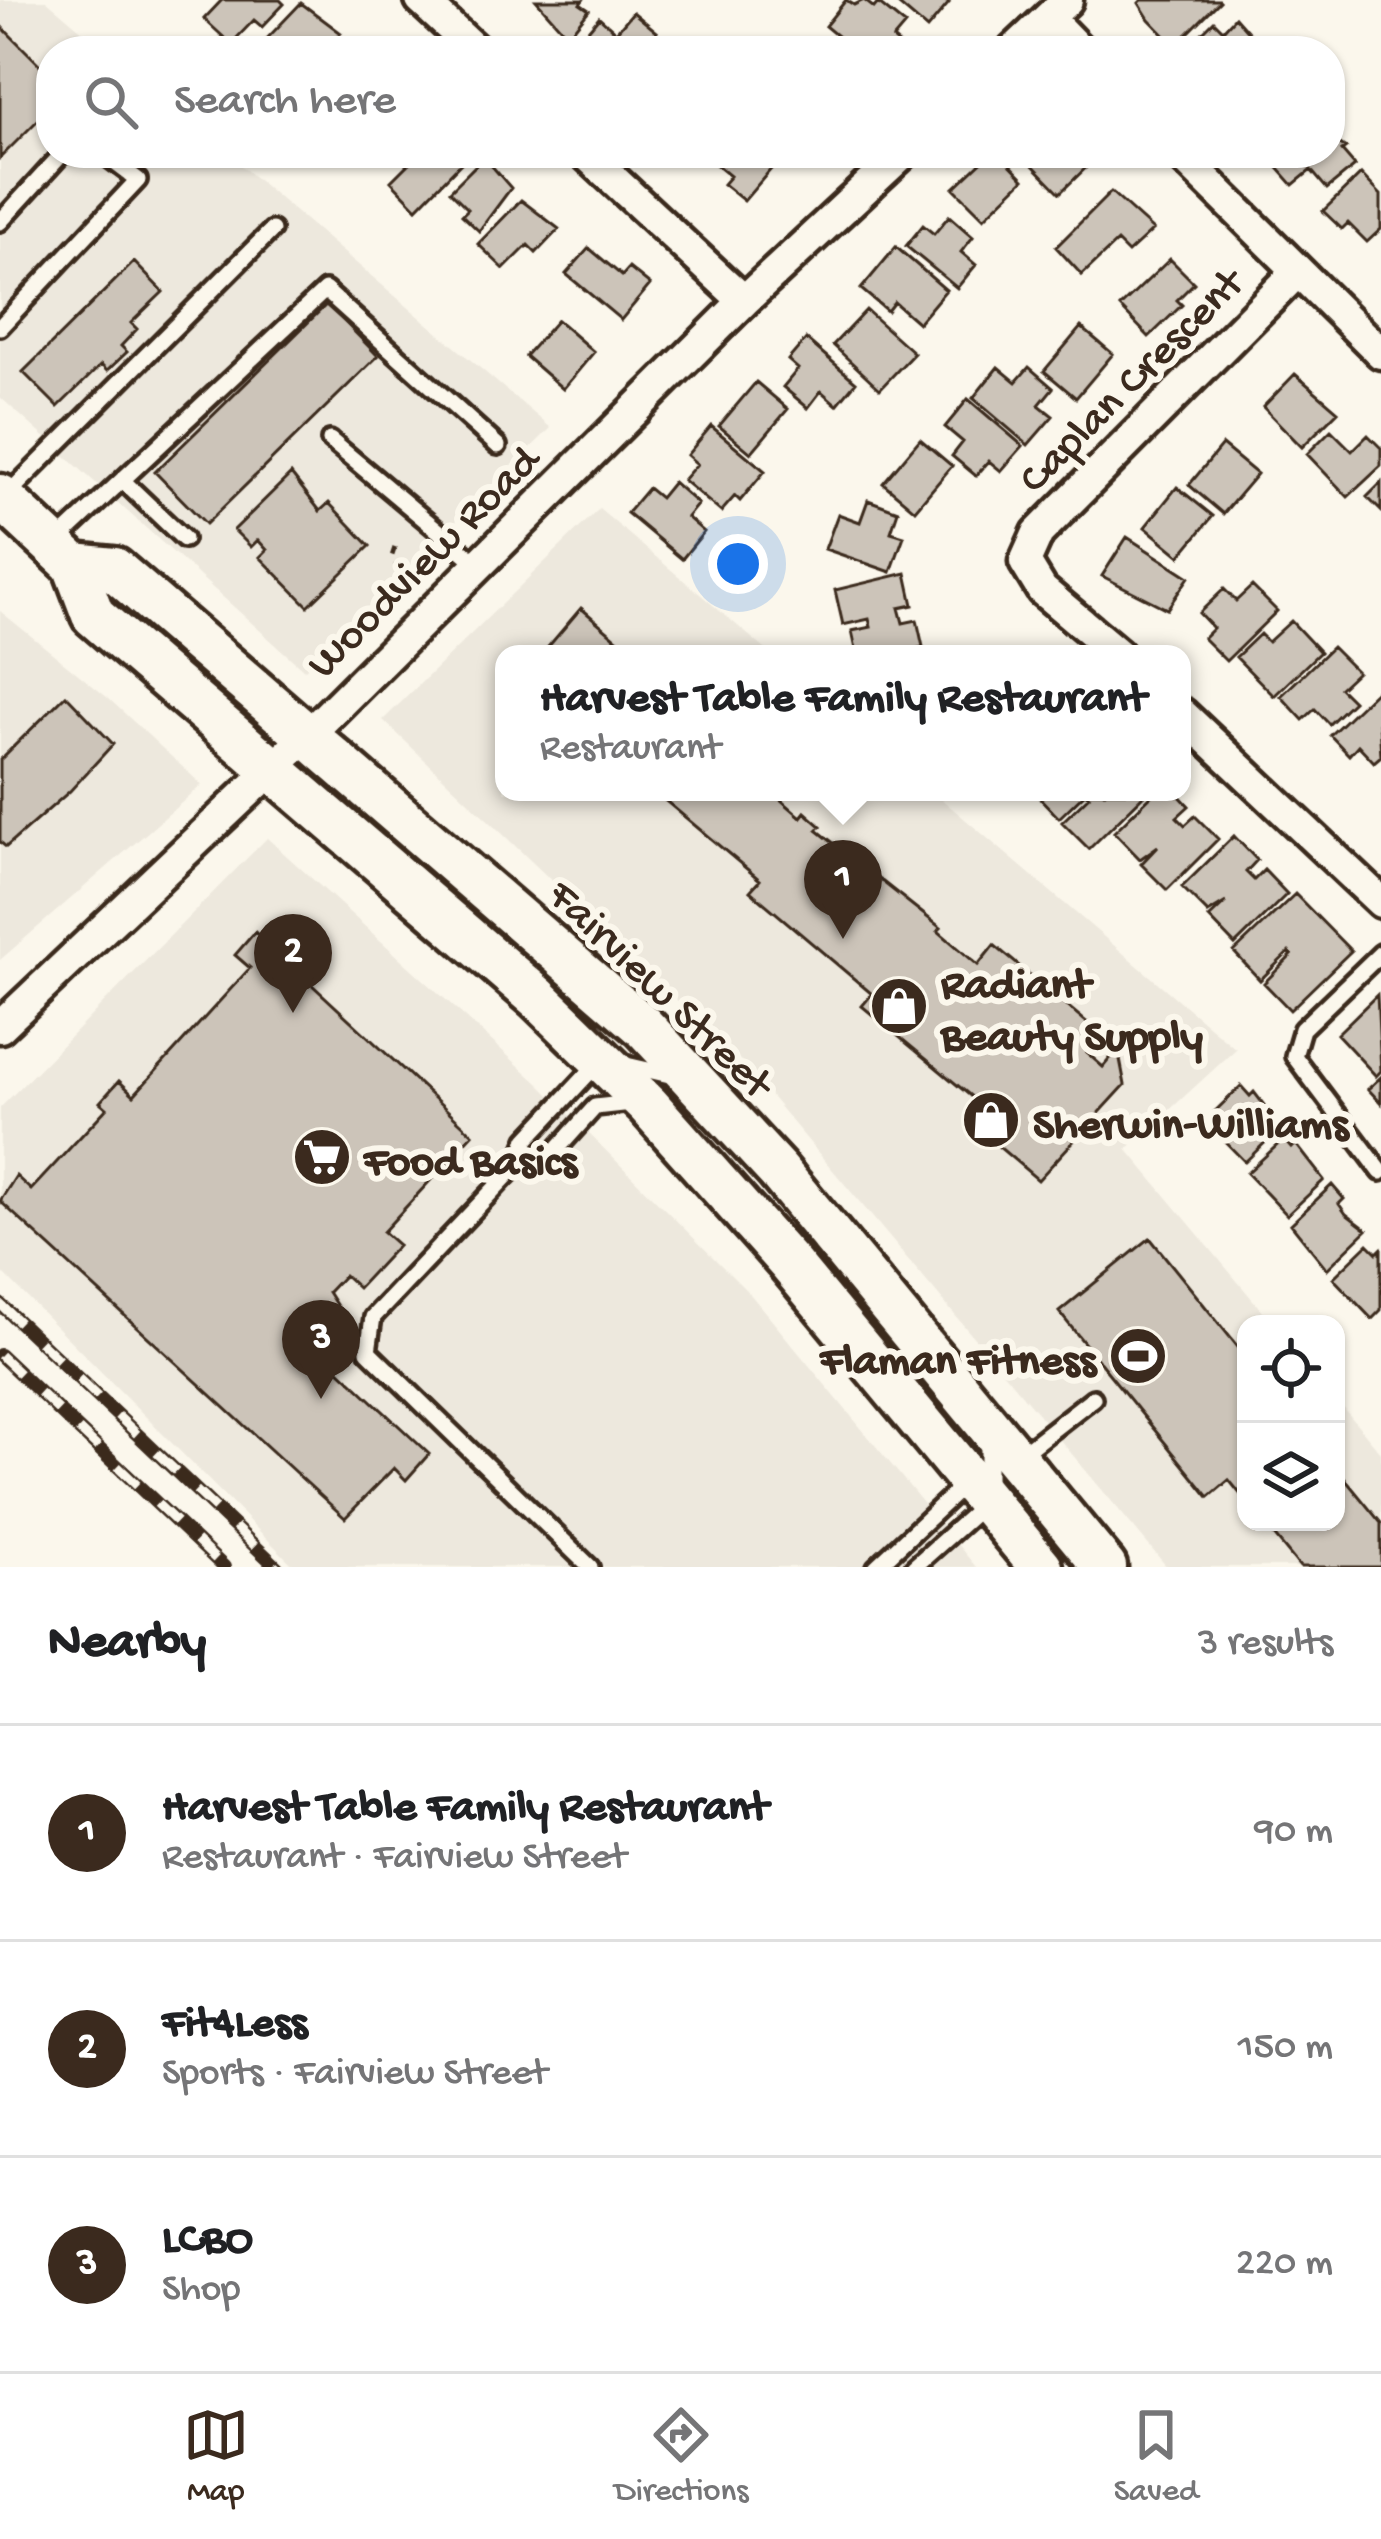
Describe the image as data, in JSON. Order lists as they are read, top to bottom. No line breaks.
{"streets":{"main road":["Fairview Street"],"street":["Caplan Crescent","Woodview Road"]},"crossings":[["Woodview Road","Fairview Street"]],"places":{"shop":["Radiant Beauty Supply","Sherwin-Williams"],"supermarket":["Food Basics"],"sports":["Flaman Fitness"]},"page":{"search":"Search here","popup":["Harvest Table Family Restaurant","Restaurant"],"pins":["1","2","3"],"heading":["Nearby","3 results"],"list":[{"mark":"1","name":"Harvest Table Family Restaurant","note":"Restaurant · Fairview Street","value":"90 m"},{"mark":"2","name":"Fit4Less","note":"Sports · Fairview Street","value":"150 m"},{"mark":"3","name":"LCBO","note":"Shop","value":"220 m"}],"nav":["Map","Directions","Saved"]}}
